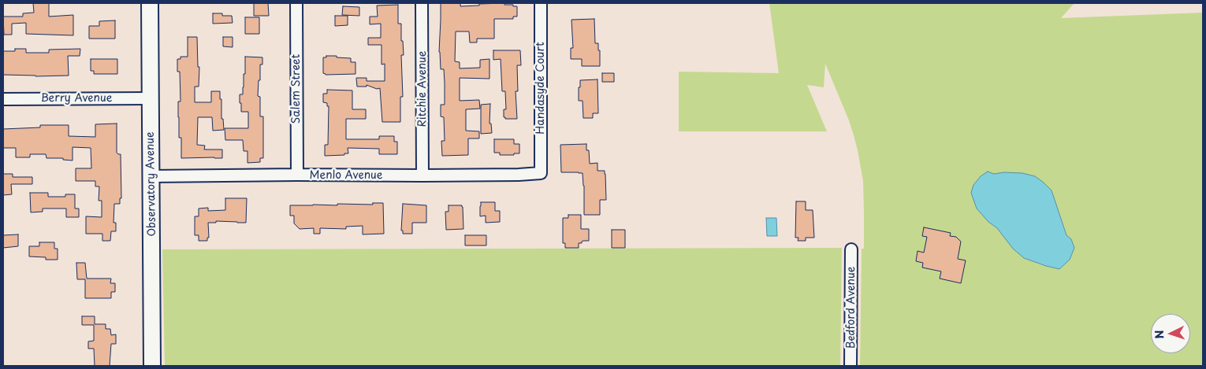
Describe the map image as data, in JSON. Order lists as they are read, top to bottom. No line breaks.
{"streets":{"street":["Handasyde Court","Salem Street","Ritchie Avenue","Berry Avenue","Menlo Avenue","Observatory Avenue","Bedford Avenue"]},"crossings":[["Handasyde Court","Menlo Avenue"],["Salem Street","Menlo Avenue"],["Ritchie Avenue","Menlo Avenue"],["Berry Avenue","Observatory Avenue"],["Menlo Avenue","Observatory Avenue"]],"north":"left"}
